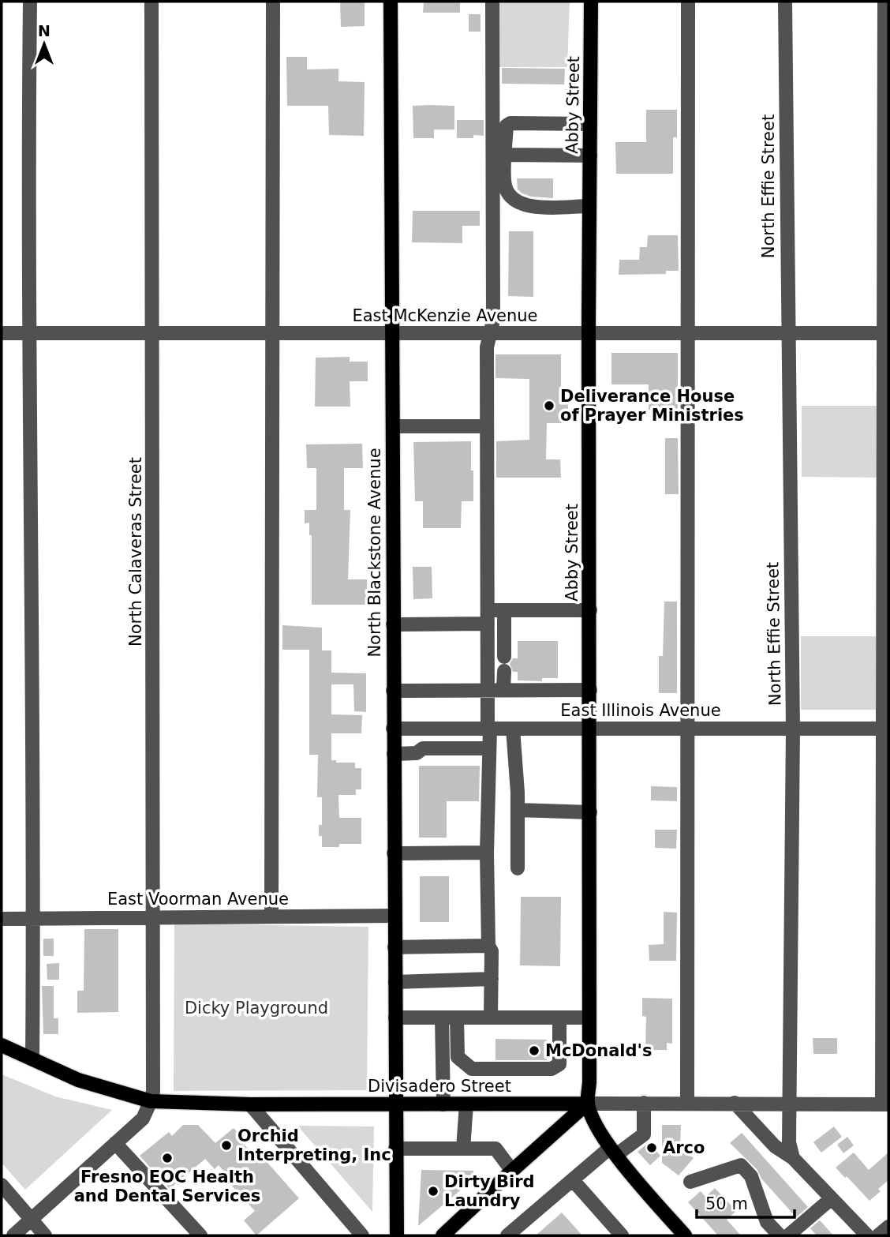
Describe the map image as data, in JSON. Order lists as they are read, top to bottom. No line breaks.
{"streets":{"main road":["Abby Street","North Blackstone Avenue","Divisadero Street"],"street":["North Effie Street","East McKenzie Avenue","North Calaveras Street","East Illinois Avenue","East Voorman Avenue"]},"crossings":[["Abby Street","East McKenzie Avenue"],["Abby Street","East Illinois Avenue"],["Abby Street","Divisadero Street"],["North Effie Street","East McKenzie Avenue"],["North Effie Street","East Illinois Avenue"],["North Effie Street","Divisadero Street"],["East McKenzie Avenue","North Calaveras Street"],["East McKenzie Avenue","North Blackstone Avenue"],["North Calaveras Street","East Voorman Avenue"],["North Calaveras Street","Divisadero Street"],["North Blackstone Avenue","East Illinois Avenue"],["North Blackstone Avenue","East Voorman Avenue"],["North Blackstone Avenue","Divisadero Street"]],"parks":["Dicky Playground"],"places":["Deliverance House of Prayer Ministries","McDonald's","Orchid Interpreting, Inc","Arco","Fresno EOC Health and Dental Services","Dirty Bird Laundry"],"scale_bar":"50 m","north":"top"}
